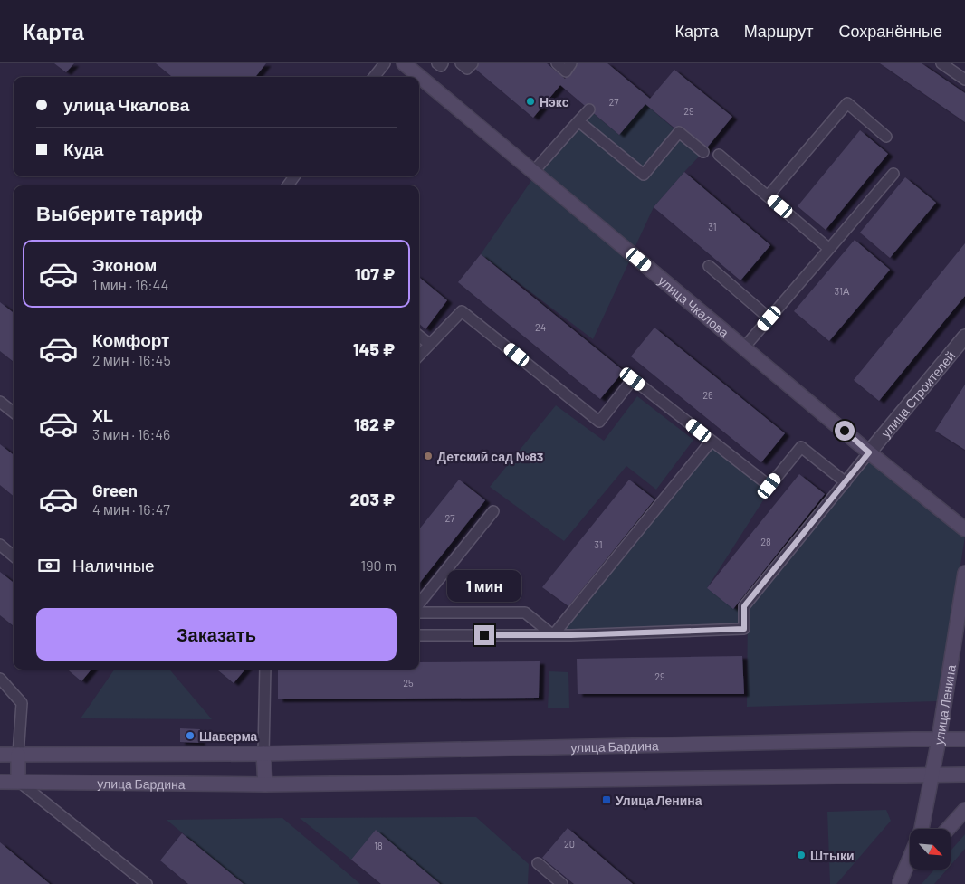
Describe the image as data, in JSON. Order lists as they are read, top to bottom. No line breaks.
{"streets":{"main road":["улица Чкалова","улица Ленина","улица Бардина"],"street":["улица Строителей"]},"crossings":[["улица Чкалова","улица Строителей"],["улица Ленина","улица Бардина"]],"places":{"other":["Нэкс","Детский сад №83","Шаверма","Штыки"],"transit":["Улица Ленина"]},"house_numbers":["27","29","31","31А","24","26","27","28","31","29","25","20","18"],"north":"bottom right","page":{"header":"Карта","nav":["Карта","Маршрут","Сохранённые"],"banner":["улица Чкалова","Куда"],"heading":"Выберите тариф","list":[{"name":"Эконом","note":"1 мин · 16:44","value":"107 ₽"},{"name":"Комфорт","note":"2 мин · 16:45","value":"145 ₽"},{"name":"XL","note":"3 мин · 16:46","value":"182 ₽"},{"name":"Green","note":"4 мин · 16:47","value":"203 ₽"}],"pay":["Наличные","190 m"],"bubble":"1 мин","buttons":"Заказать"}}
